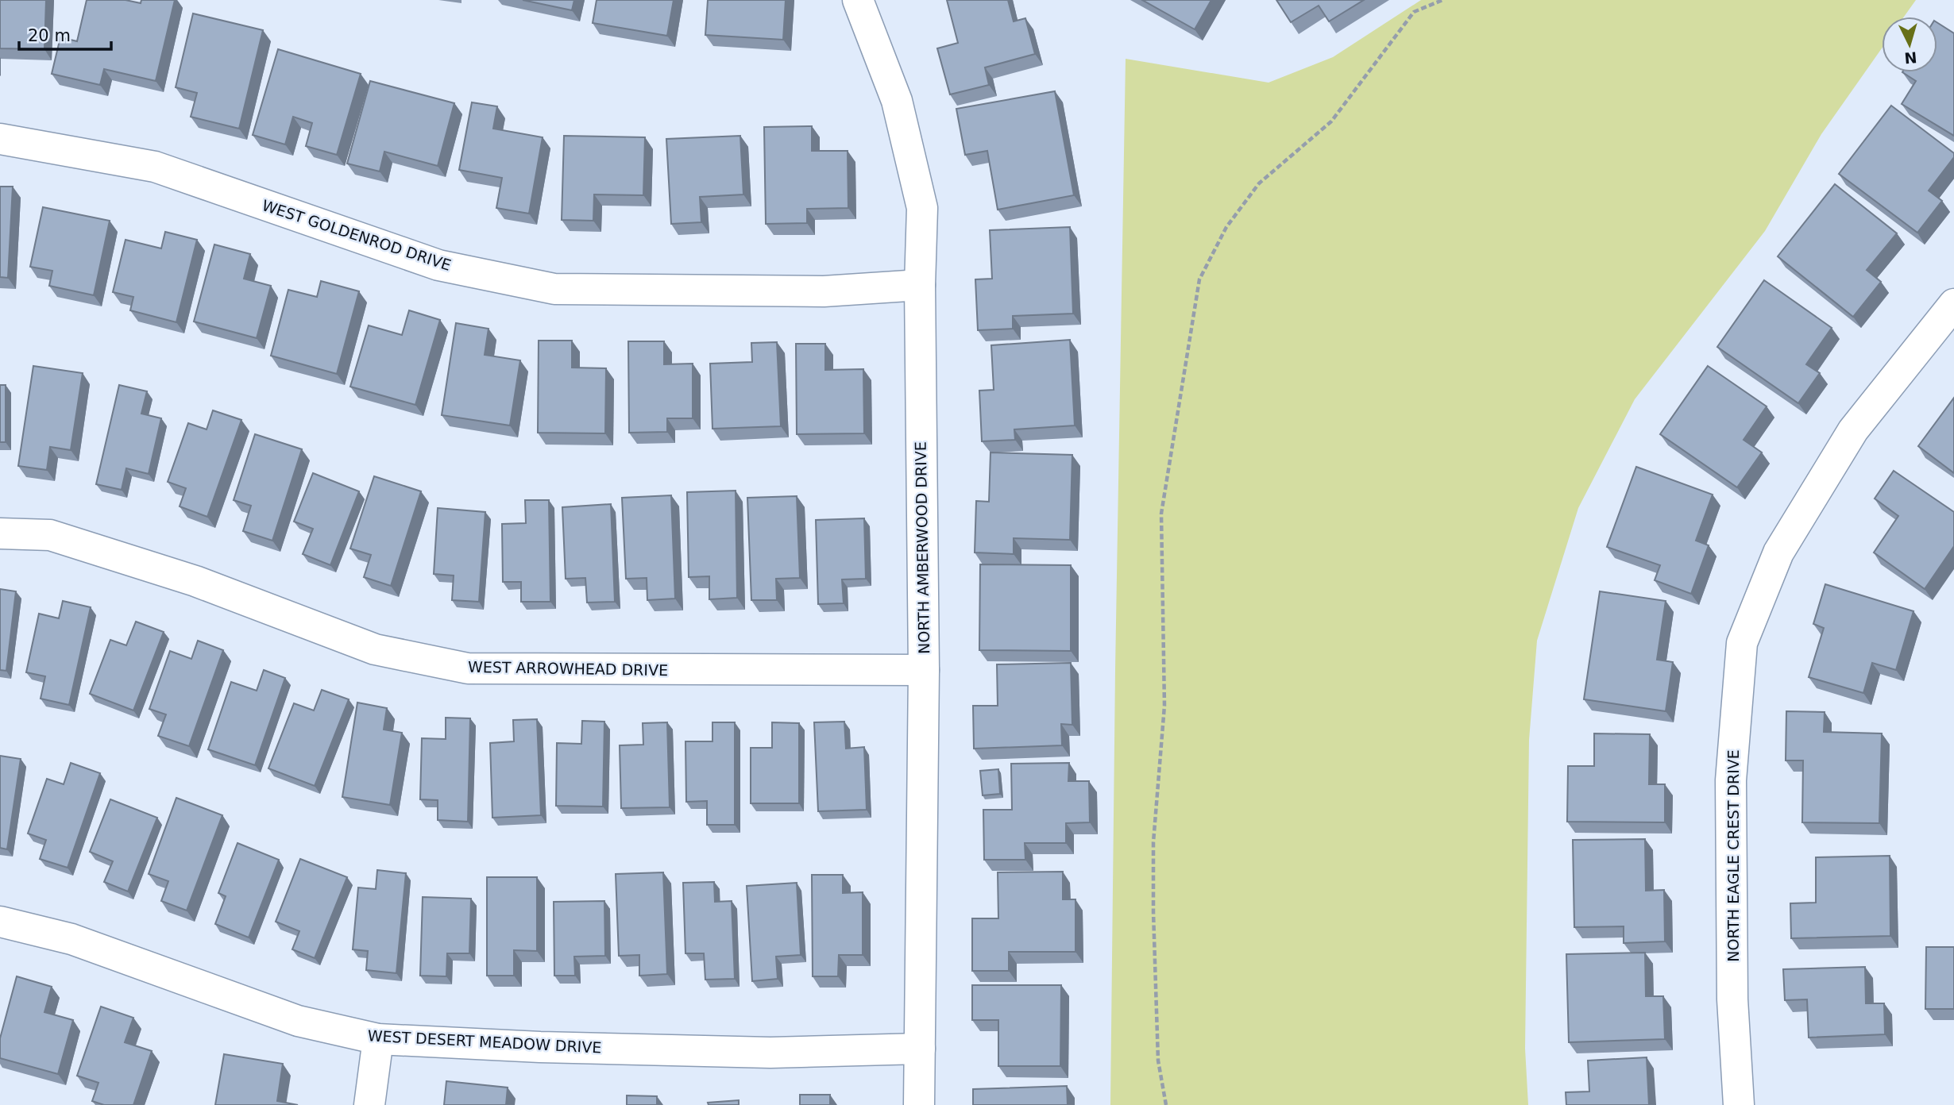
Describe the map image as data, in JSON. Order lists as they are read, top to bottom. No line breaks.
{"streets":{"street":["WEST GOLDENROD DRIVE","NORTH AMBERWOOD DRIVE","WEST ARROWHEAD DRIVE","NORTH EAGLE CREST DRIVE","WEST DESERT MEADOW DRIVE"]},"crossings":[["WEST GOLDENROD DRIVE","NORTH AMBERWOOD DRIVE"],["NORTH AMBERWOOD DRIVE","WEST ARROWHEAD DRIVE"],["NORTH AMBERWOOD DRIVE","WEST DESERT MEADOW DRIVE"]],"scale_bar":"20 m","north":"bottom"}
